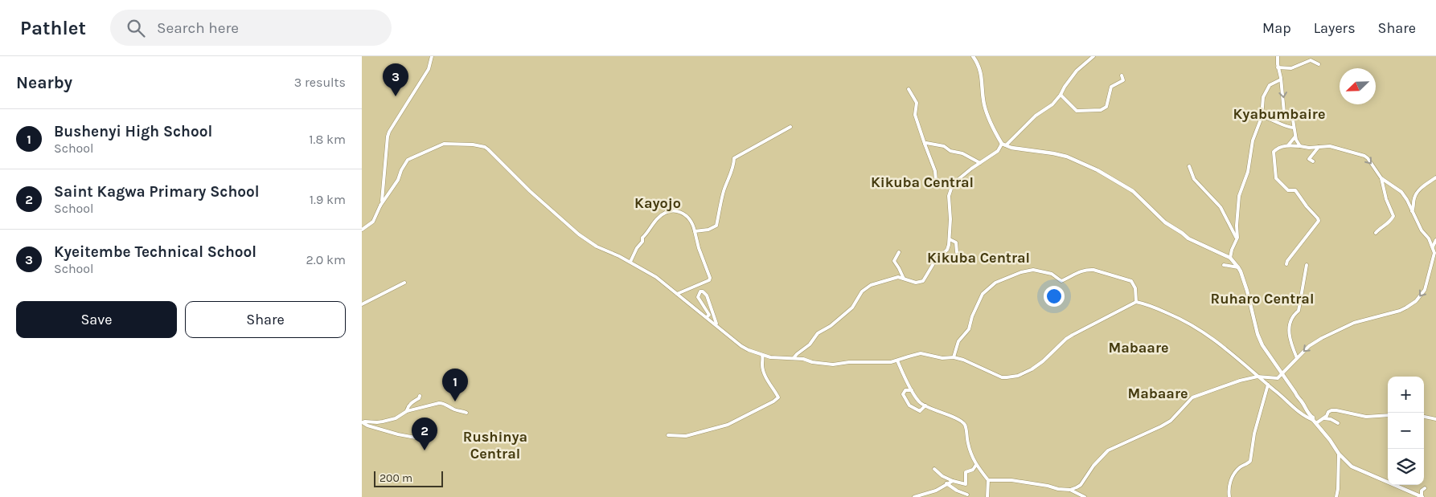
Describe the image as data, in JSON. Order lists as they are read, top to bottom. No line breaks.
{"districts":["Kyabumbaire","Kikuba Central","Kayojo","Kikuba Central","Ruharo Central","Mabaare","Mabaare","Rushinya Central"],"scale_bar":"200 m","north":"bottom left","page":{"header":"Pathlet","search":"Search here","nav":["Map","Layers","Share"],"heading":["Nearby","3 results"],"pins":["3","1","2"],"list":[{"mark":"1","name":"Bushenyi High School","note":"School","value":"1.8 km"},{"mark":"2","name":"Saint Kagwa Primary School","note":"School","value":"1.9 km"},{"mark":"3","name":"Kyeitembe Technical School","note":"School","value":"2.0 km"}],"buttons":["Save","Share"],"map_buttons":["+","−"],"scale":"200 m"}}
